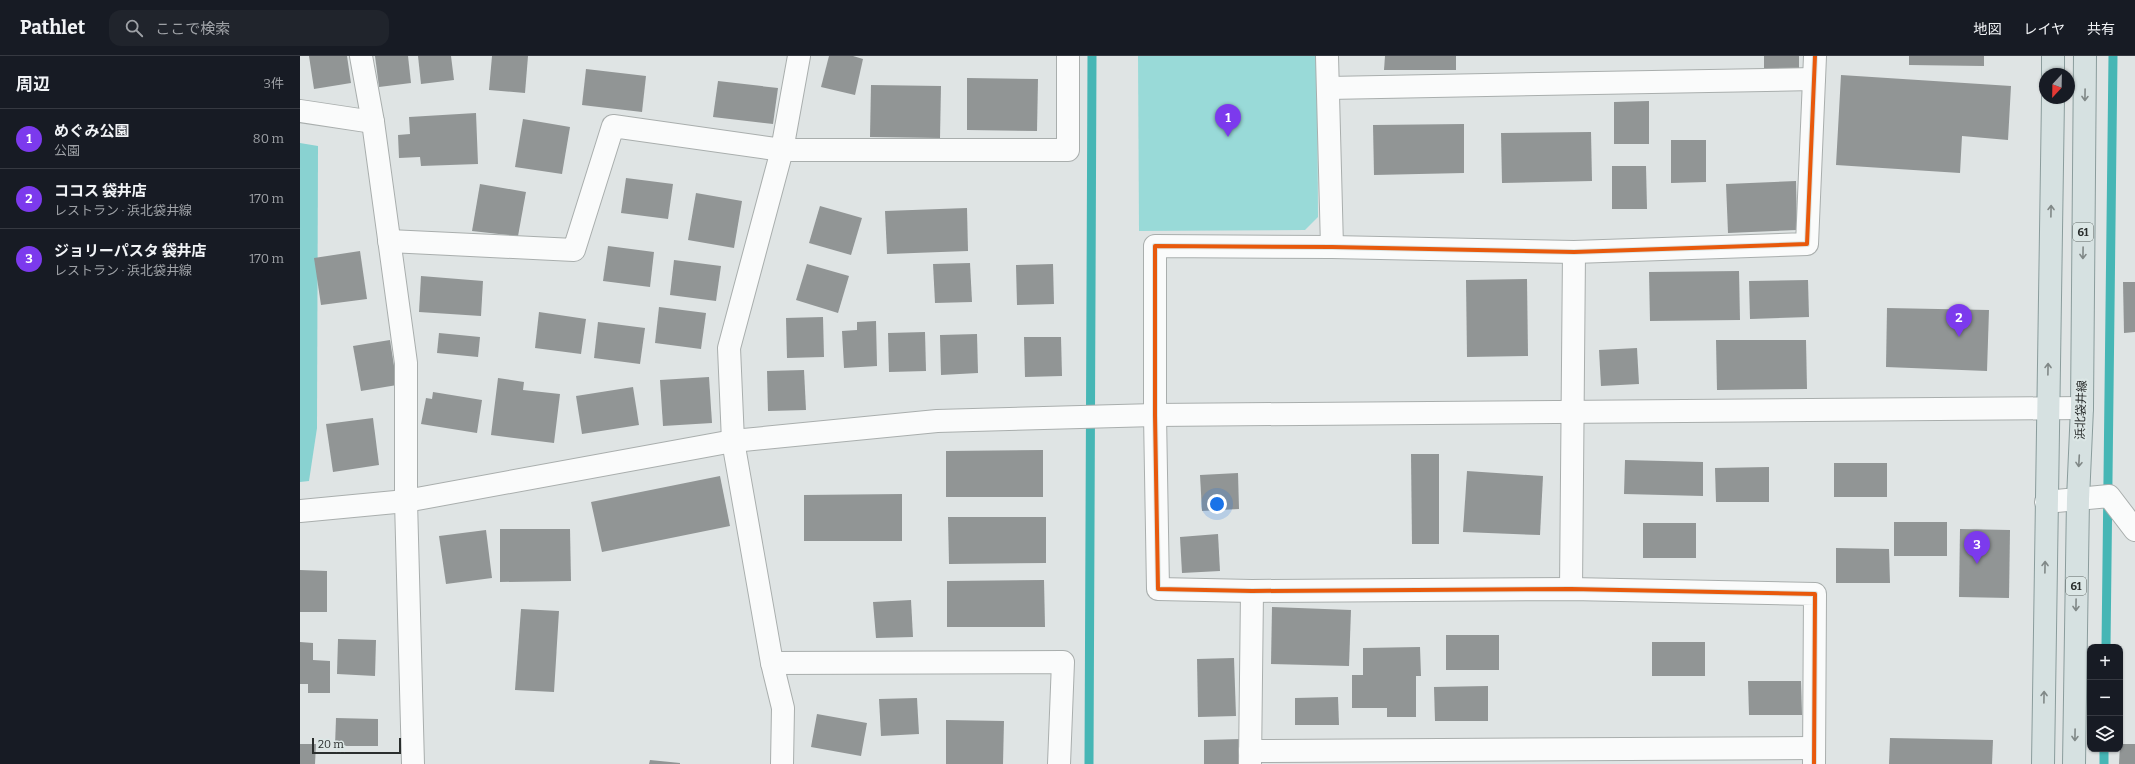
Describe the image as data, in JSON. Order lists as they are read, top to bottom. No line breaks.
{"streets":{"main road":["61","浜北袋井線"]},"scale_bar":"20 m","north":"bottom","page":{"header":"Pathlet","search":"ここで検索","nav":["地図","レイヤ","共有"],"heading":["周辺","3件"],"pins":["1","2","3"],"list":[{"mark":"1","name":"めぐみ公園","note":"公園","value":"80 m"},{"mark":"2","name":"ココス 袋井店","note":"レストラン · 浜北袋井線","value":"170 m"},{"mark":"3","name":"ジョリーパスタ 袋井店","note":"レストラン · 浜北袋井線","value":"170 m"}],"map_buttons":["+","−"],"scale":"20 m"}}
